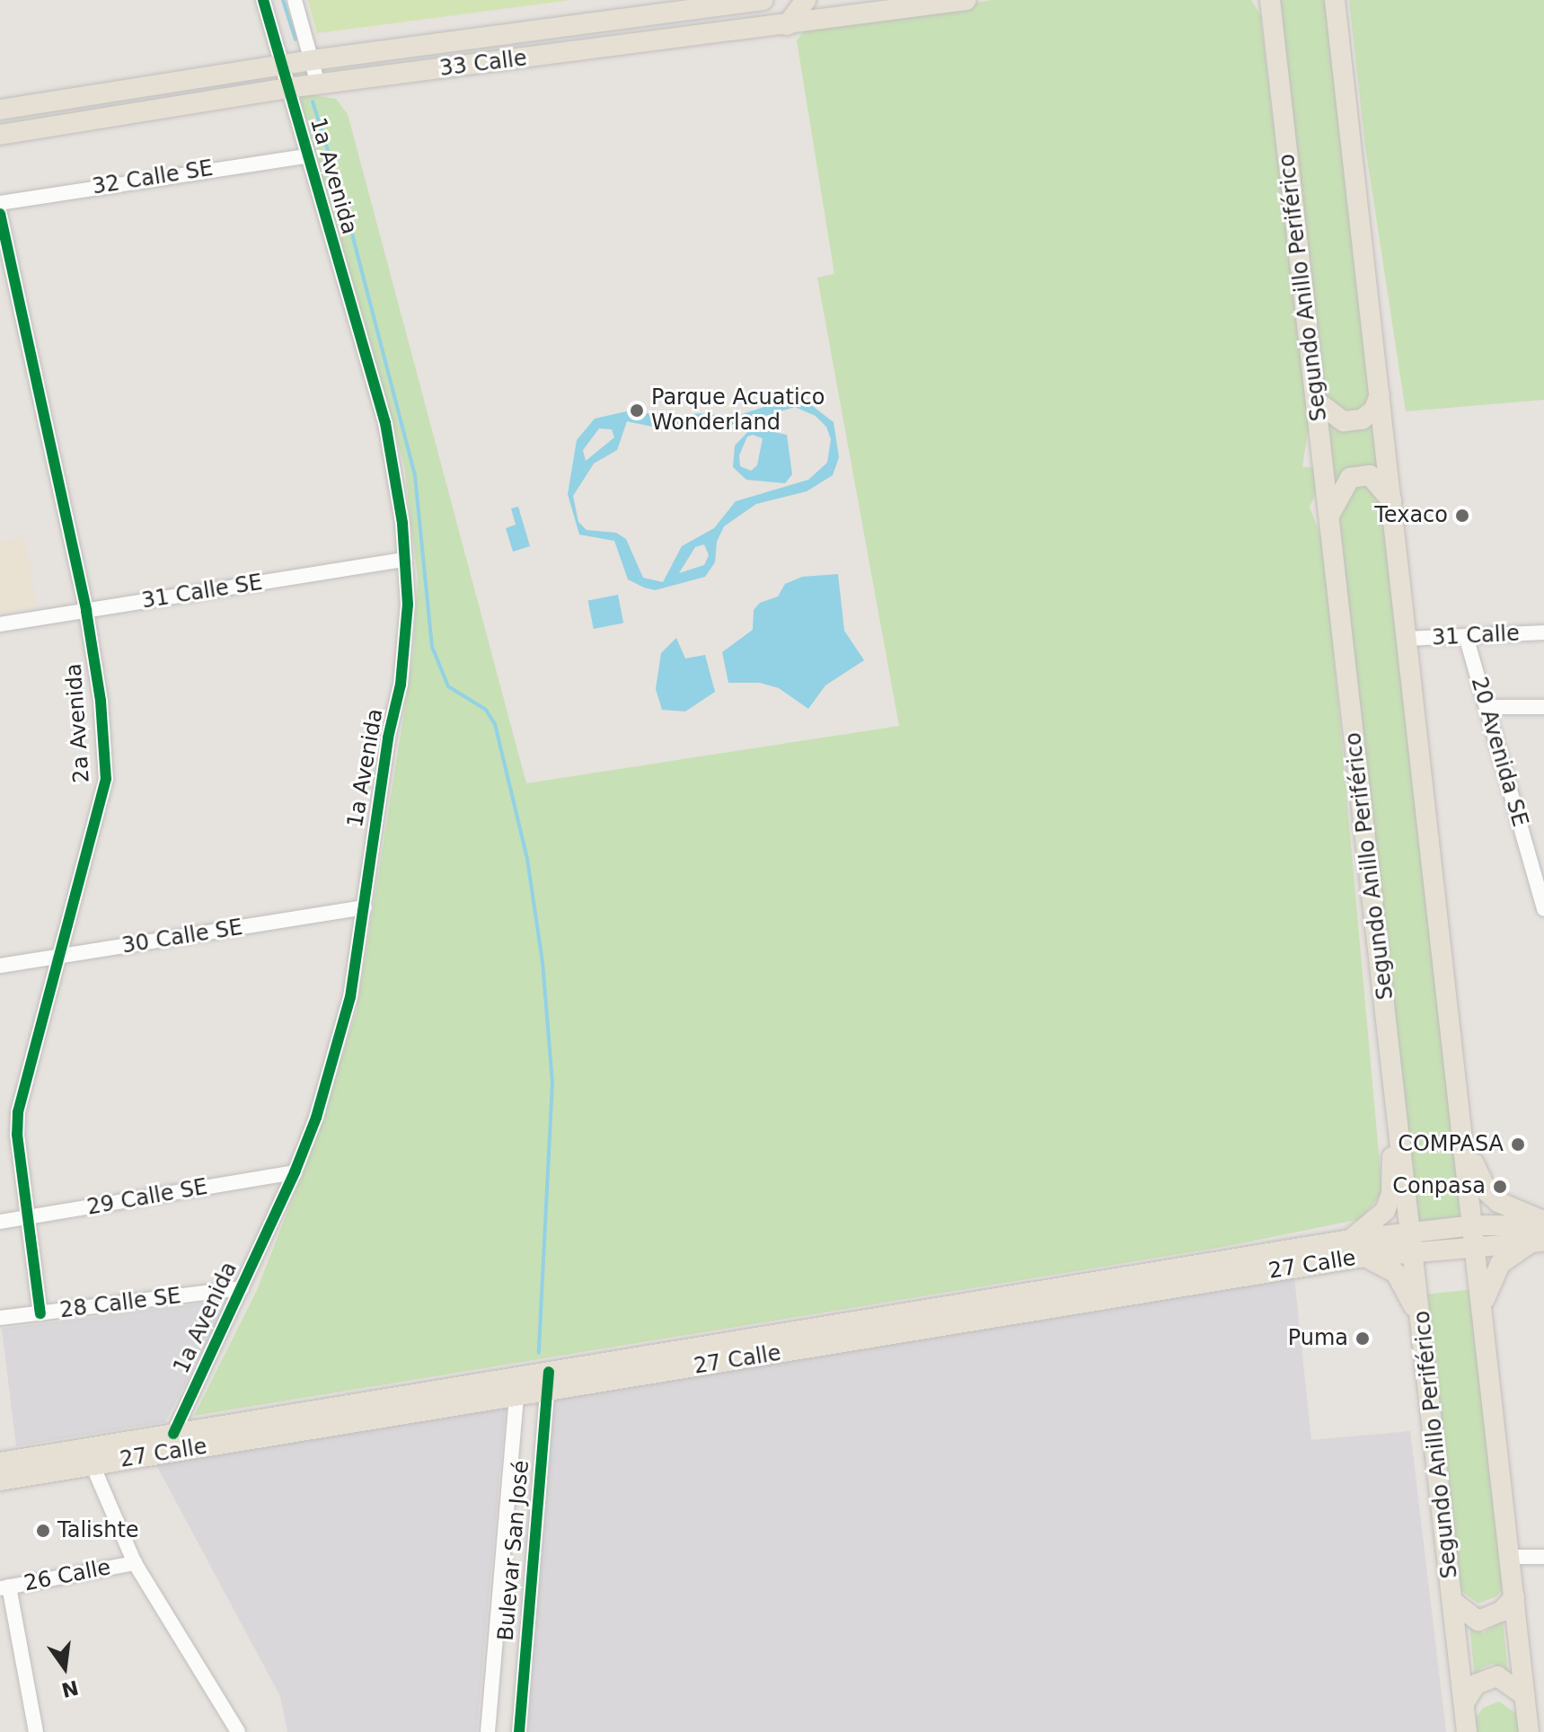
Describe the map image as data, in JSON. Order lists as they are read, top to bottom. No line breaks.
{"streets":{"main road":["33 Calle","Segundo Anillo Periférico","27 Calle"],"street":["1a Avenida","32 Calle SE","31 Calle SE","31 Calle","2a Avenida","20 Avenida SE","30 Calle SE","29 Calle SE","28 Calle SE","Bulevar San José","26 Calle"]},"crossings":[["33 Calle","1a Avenida"],["1a Avenida","32 Calle SE"],["1a Avenida","31 Calle SE"],["1a Avenida","30 Calle SE"],["1a Avenida","29 Calle SE"],["1a Avenida","27 Calle"],["1a Avenida","28 Calle SE"],["Segundo Anillo Periférico","27 Calle"],["31 Calle SE","2a Avenida"],["31 Calle","20 Avenida SE"],["2a Avenida","30 Calle SE"],["2a Avenida","29 Calle SE"],["2a Avenida","28 Calle SE"],["27 Calle","Bulevar San José"]],"places":["Parque Acuatico Wonderland","Texaco","COMPASA","Conpasa","Puma","Talishte"],"north":"bottom"}
